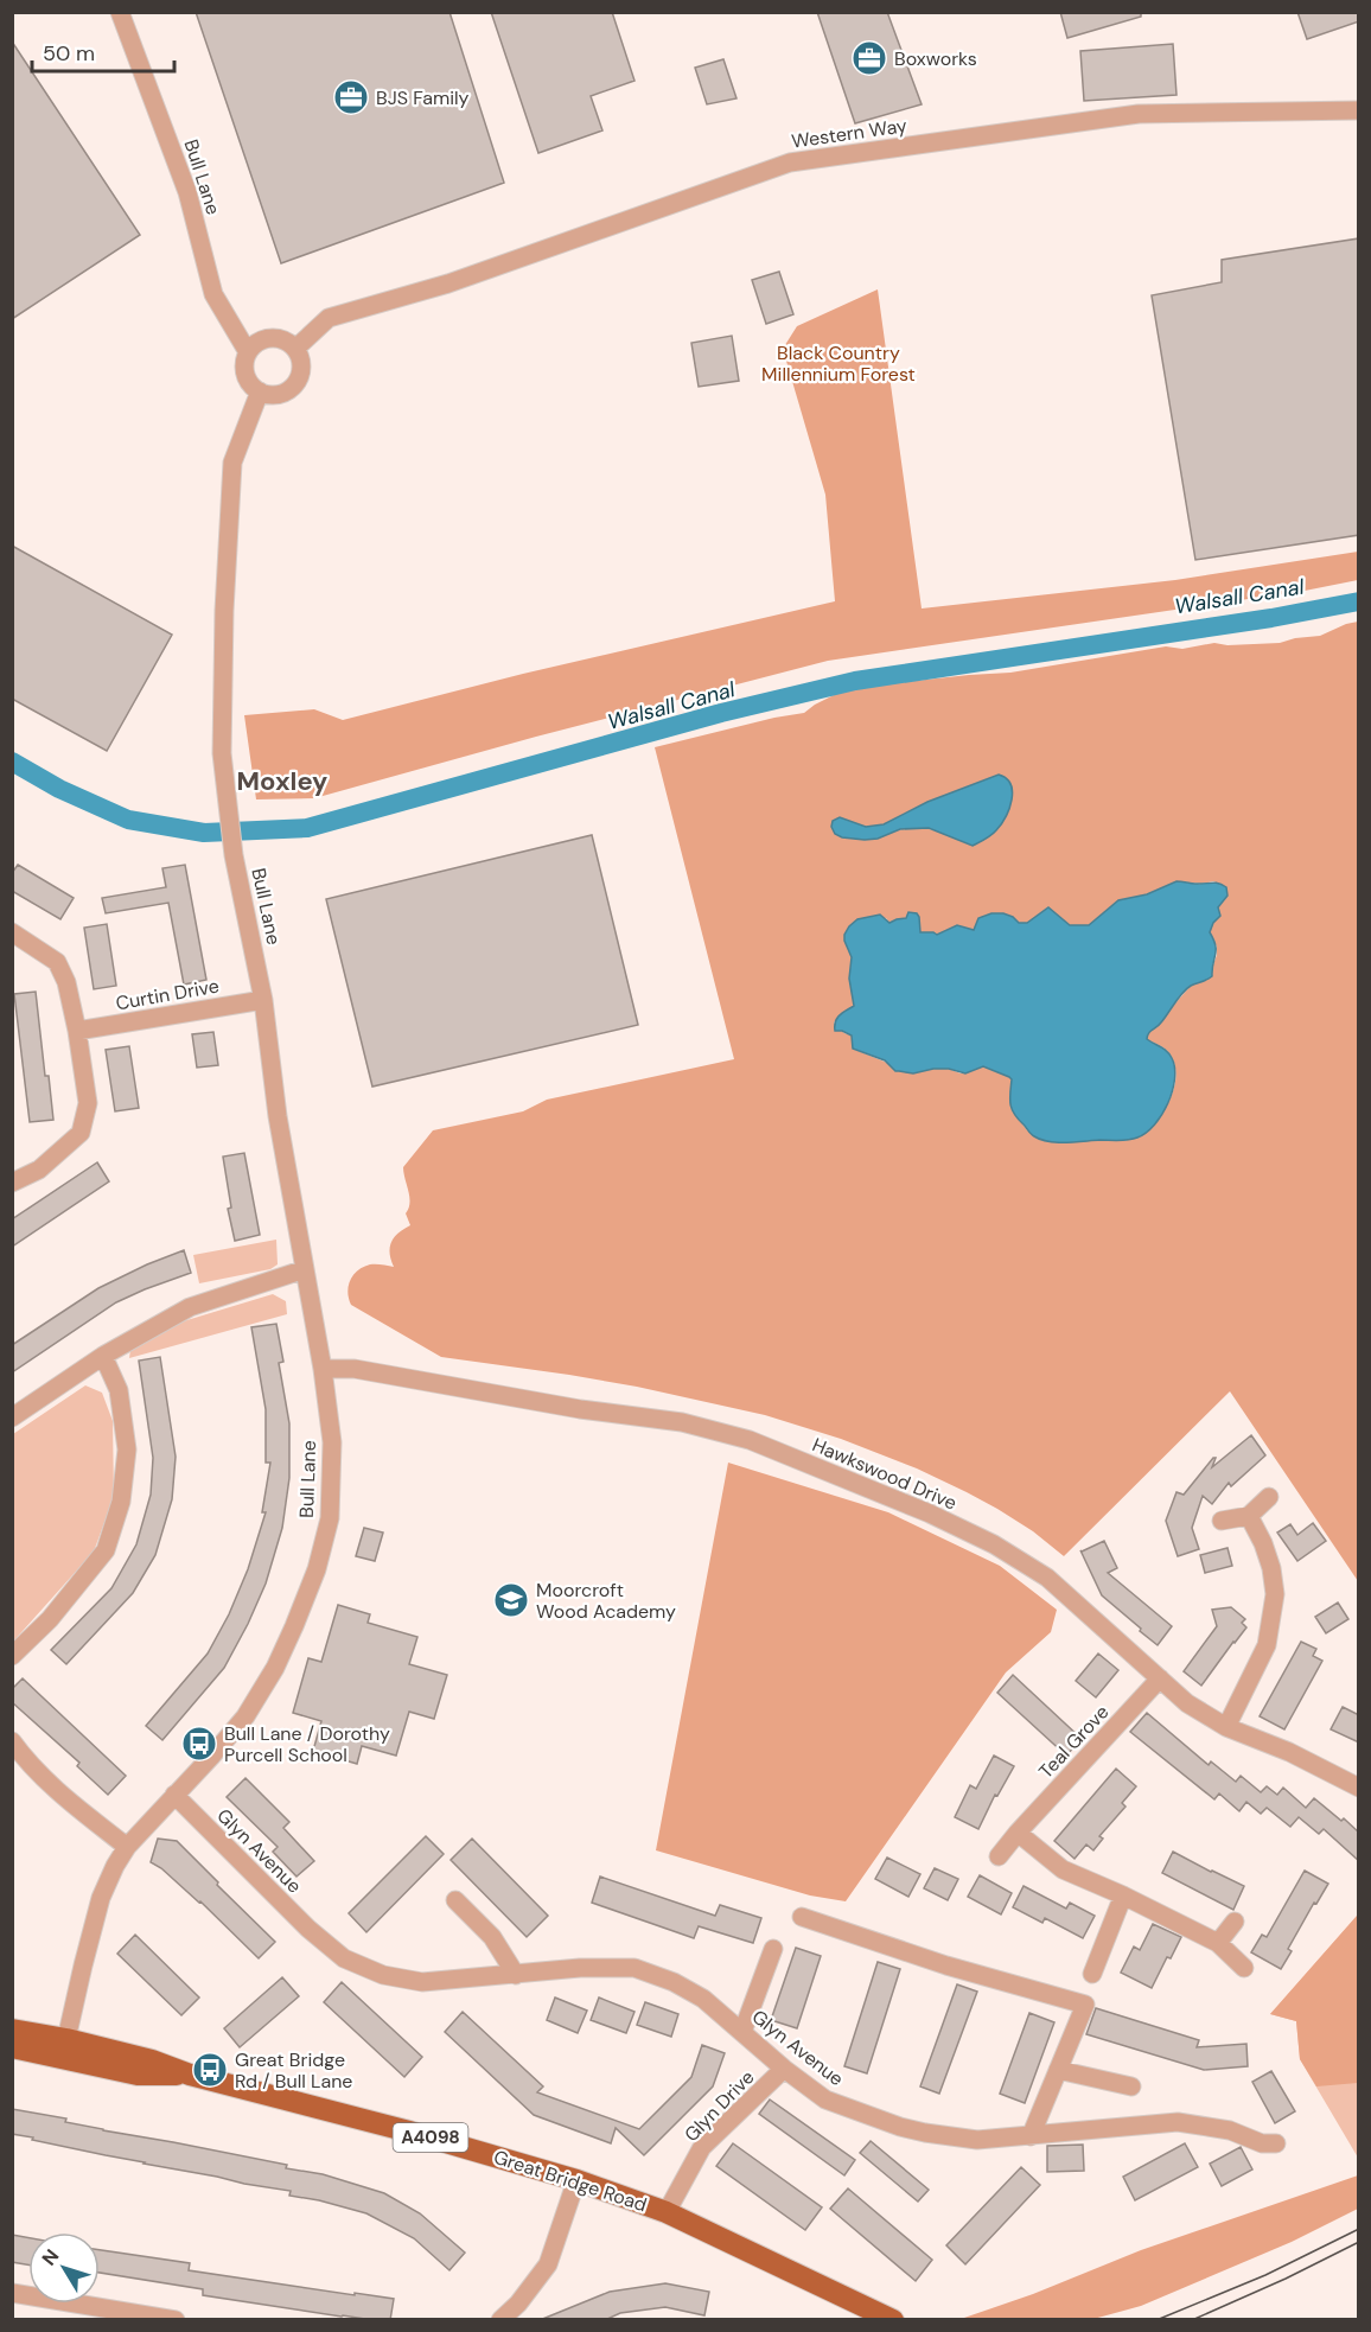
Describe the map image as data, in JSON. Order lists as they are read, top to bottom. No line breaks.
{"streets":{"main road":["A4098","Great Bridge Road"],"street":["Western Way","Bull Lane","Curtin Drive","Hawkswood Drive","Teal Grove","Glyn Avenue","Glyn Drive"]},"crossings":[["Western Way","Bull Lane"],["Bull Lane","Curtin Drive"],["Bull Lane","Hawkswood Drive"],["Bull Lane","Glyn Avenue"],["Bull Lane","Great Bridge Road"],["Hawkswood Drive","Teal Grove"],["Glyn Avenue","Glyn Drive"],["Glyn Drive","Great Bridge Road"]],"districts":["Moxley"],"water":["Walsall Canal"],"parks":["Black Country Millennium Forest"],"places":{"office":["Boxworks","BJS Family"],"school or university":["Moorcroft Wood Academy"],"bus stop":["Bull Lane / Dorothy Purcell School","Great Bridge Rd / Bull Lane"]},"scale_bar":"50 m","north":"top left"}
